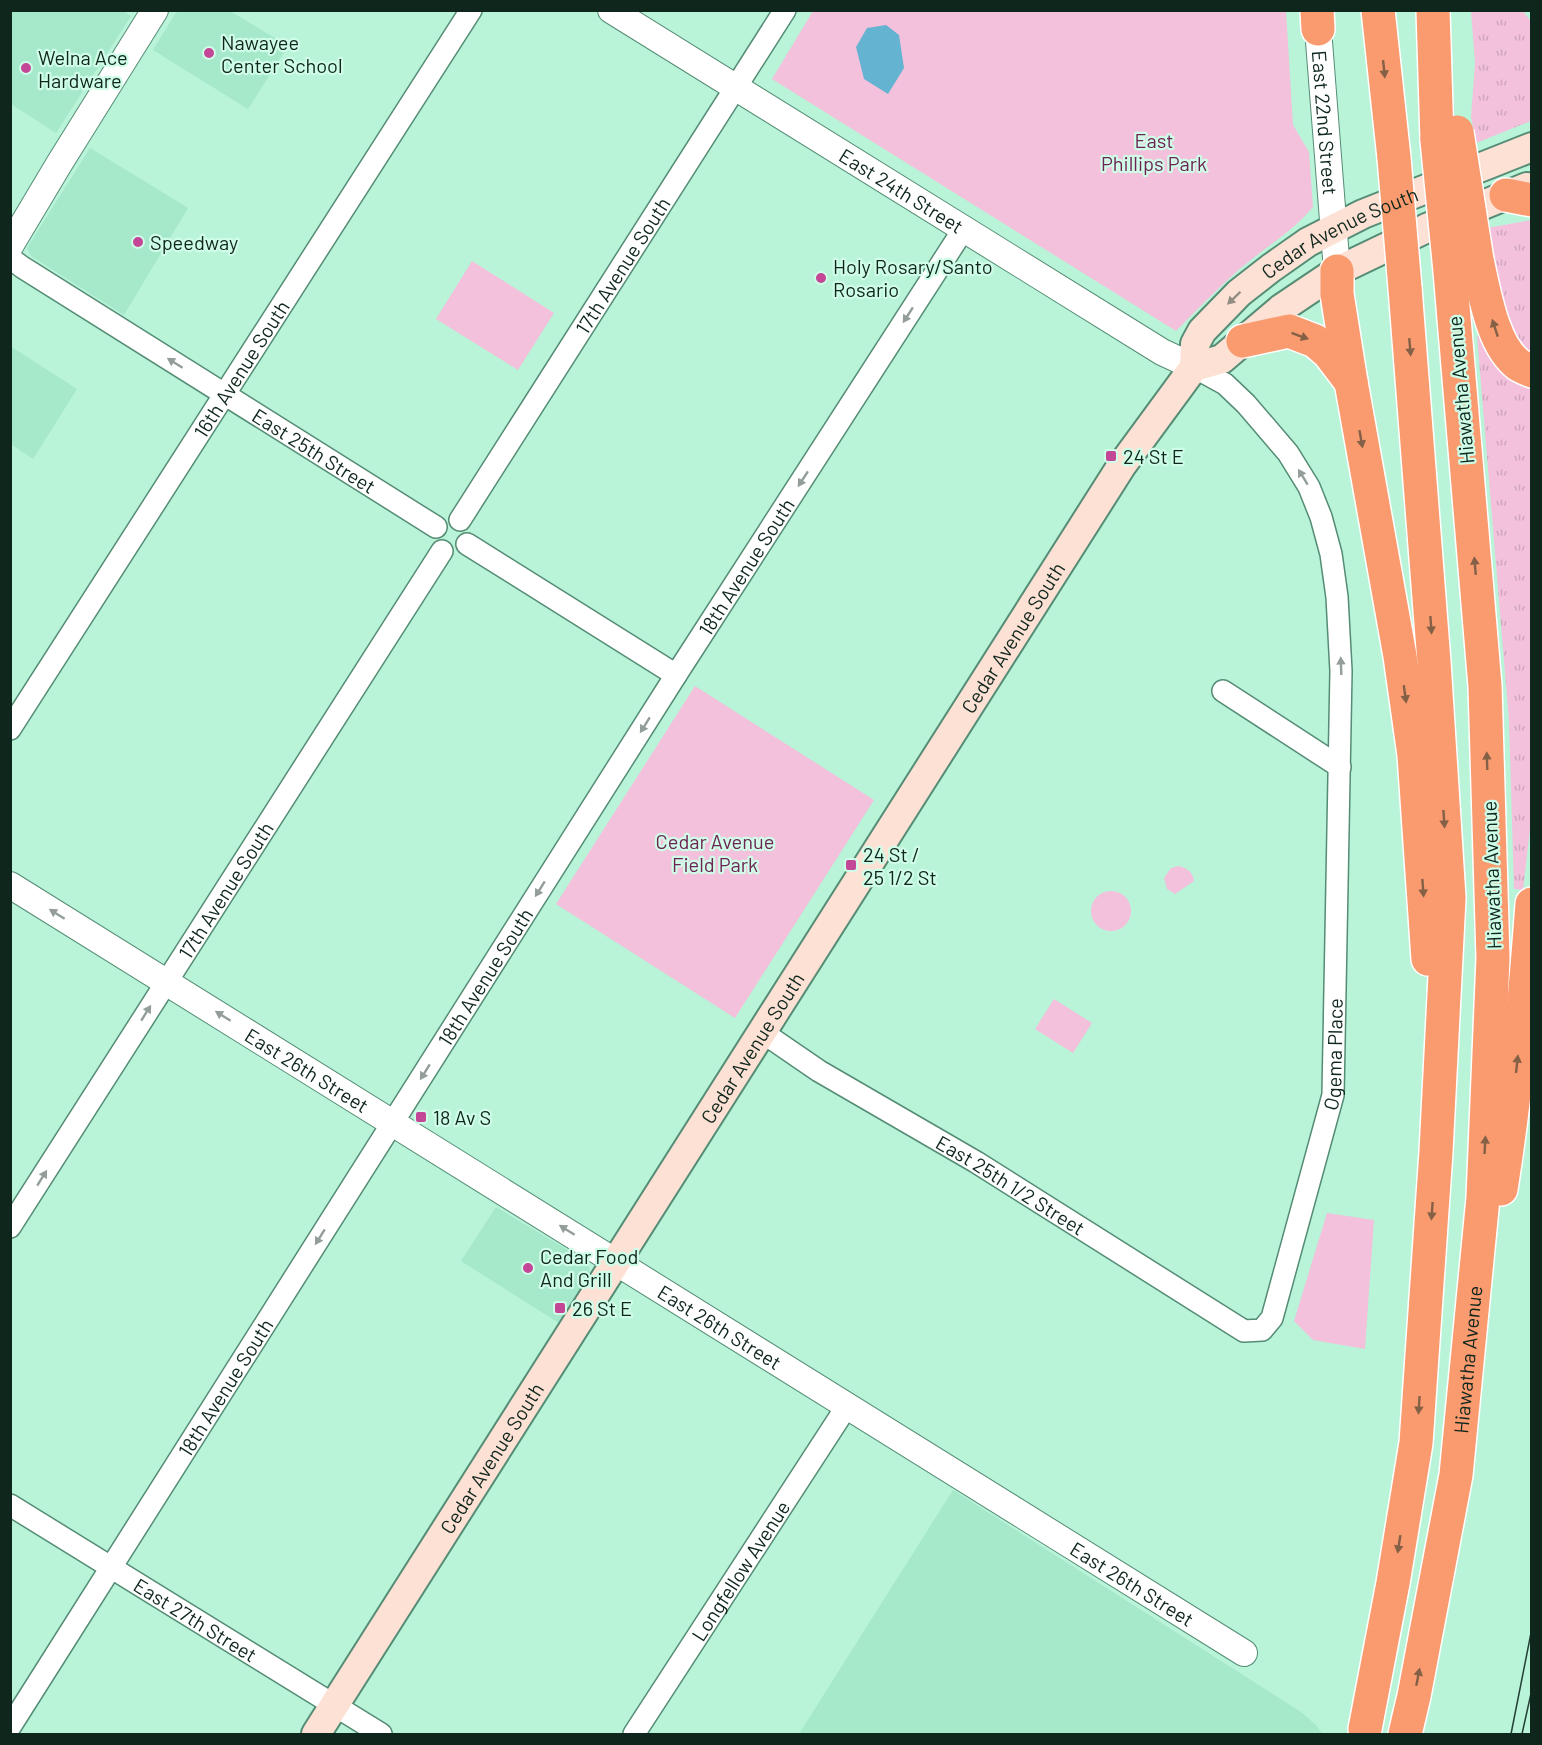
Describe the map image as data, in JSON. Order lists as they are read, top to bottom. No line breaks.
{"streets":{"highway":["Hiawatha Avenue"],"main road":["Cedar Avenue South"],"street":["East 22nd Street","East 24th Street","17th Avenue South","16th Avenue South","East 25th Street","18th Avenue South","Ogema Place","East 26th Street","East 25th 1/2 Street","Longfellow Avenue","East 27th Street"]},"crossings":[["East 22nd Street","Cedar Avenue South"],["East 24th Street","Cedar Avenue South"],["East 24th Street","17th Avenue South"],["East 24th Street","18th Avenue South"],["East 24th Street","Ogema Place"],["Cedar Avenue South","Ogema Place"],["Cedar Avenue South","East 26th Street"],["Cedar Avenue South","East 25th 1/2 Street"],["Cedar Avenue South","East 27th Street"],["17th Avenue South","East 25th Street"],["17th Avenue South","East 26th Street"],["16th Avenue South","East 25th Street"],["18th Avenue South","East 26th Street"],["18th Avenue South","East 27th Street"],["Ogema Place","East 25th 1/2 Street"],["East 26th Street","Longfellow Avenue"]],"one_way":["East 25th Street","18th Avenue South","Ogema Place","East 26th Street"],"parks":["East Phillips Park","Cedar Avenue Field Park"],"places":{"other":["Nawayee Center School","Welna Ace Hardware","Speedway","Holy Rosary/Santo Rosario","Cedar Food And Grill"],"transit":["24 St E","24 St / 25 1/2 St","18 Av S","26 St E"]}}
